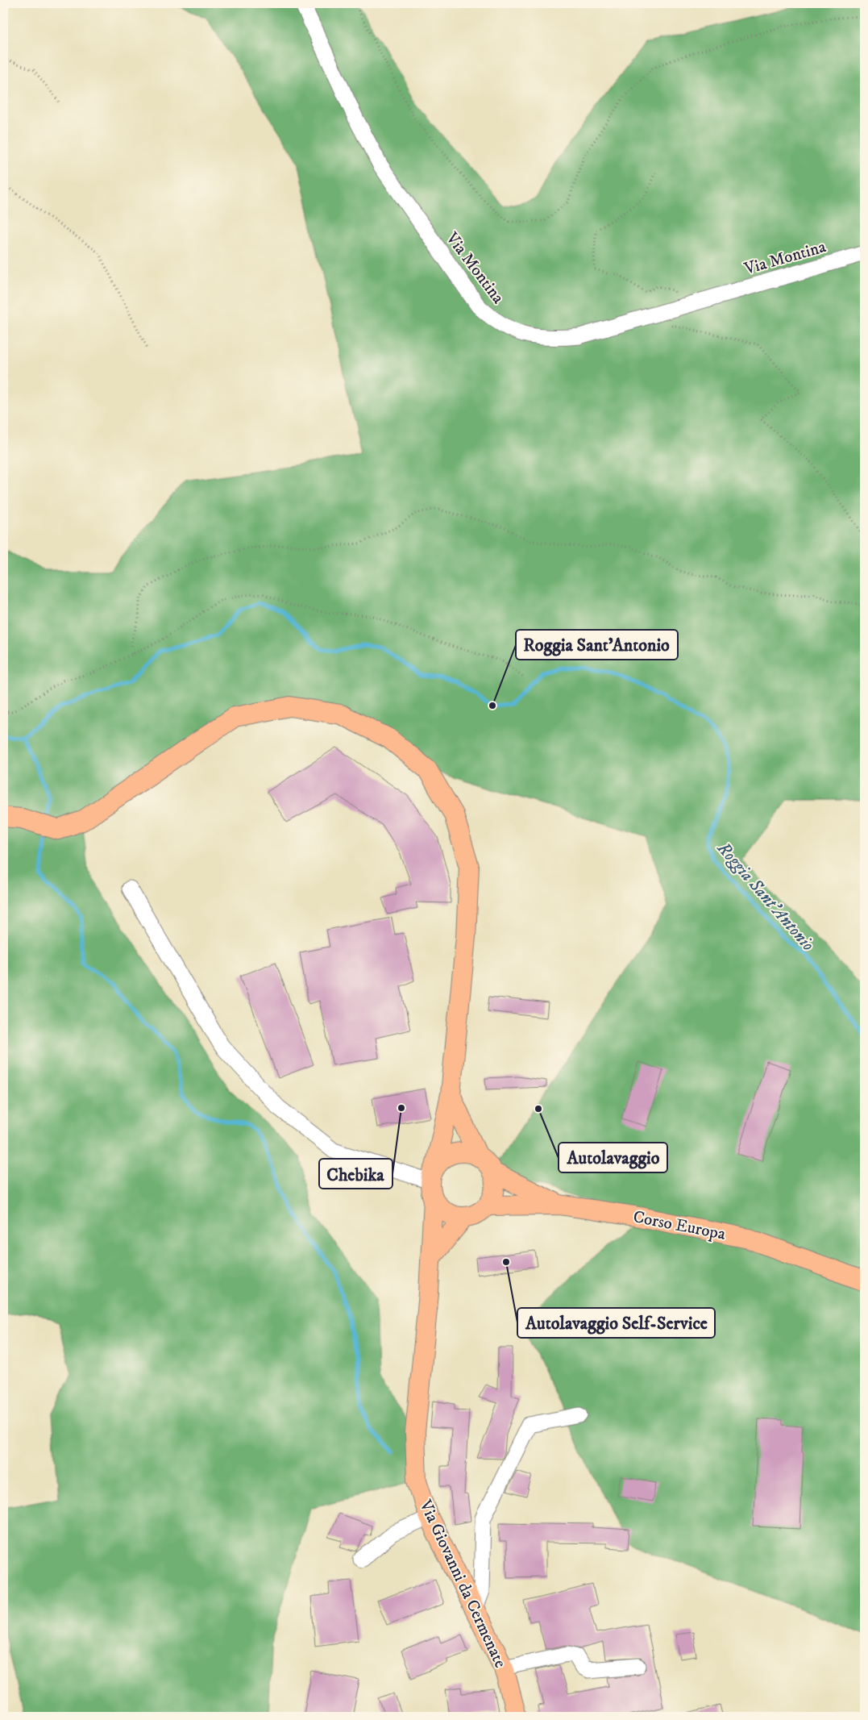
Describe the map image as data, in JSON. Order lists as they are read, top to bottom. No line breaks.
{"streets":{"main road":["Corso Europa","Via Giovanni da Cermenate"],"street":["Via Montina"]},"crossings":[["Corso Europa","Via Giovanni da Cermenate"]],"water":["Roggia Sant'Antonio"],"places":["Roggia Sant'Antonio","Chebika","Autolavaggio","Autolavaggio Self-Service"]}
